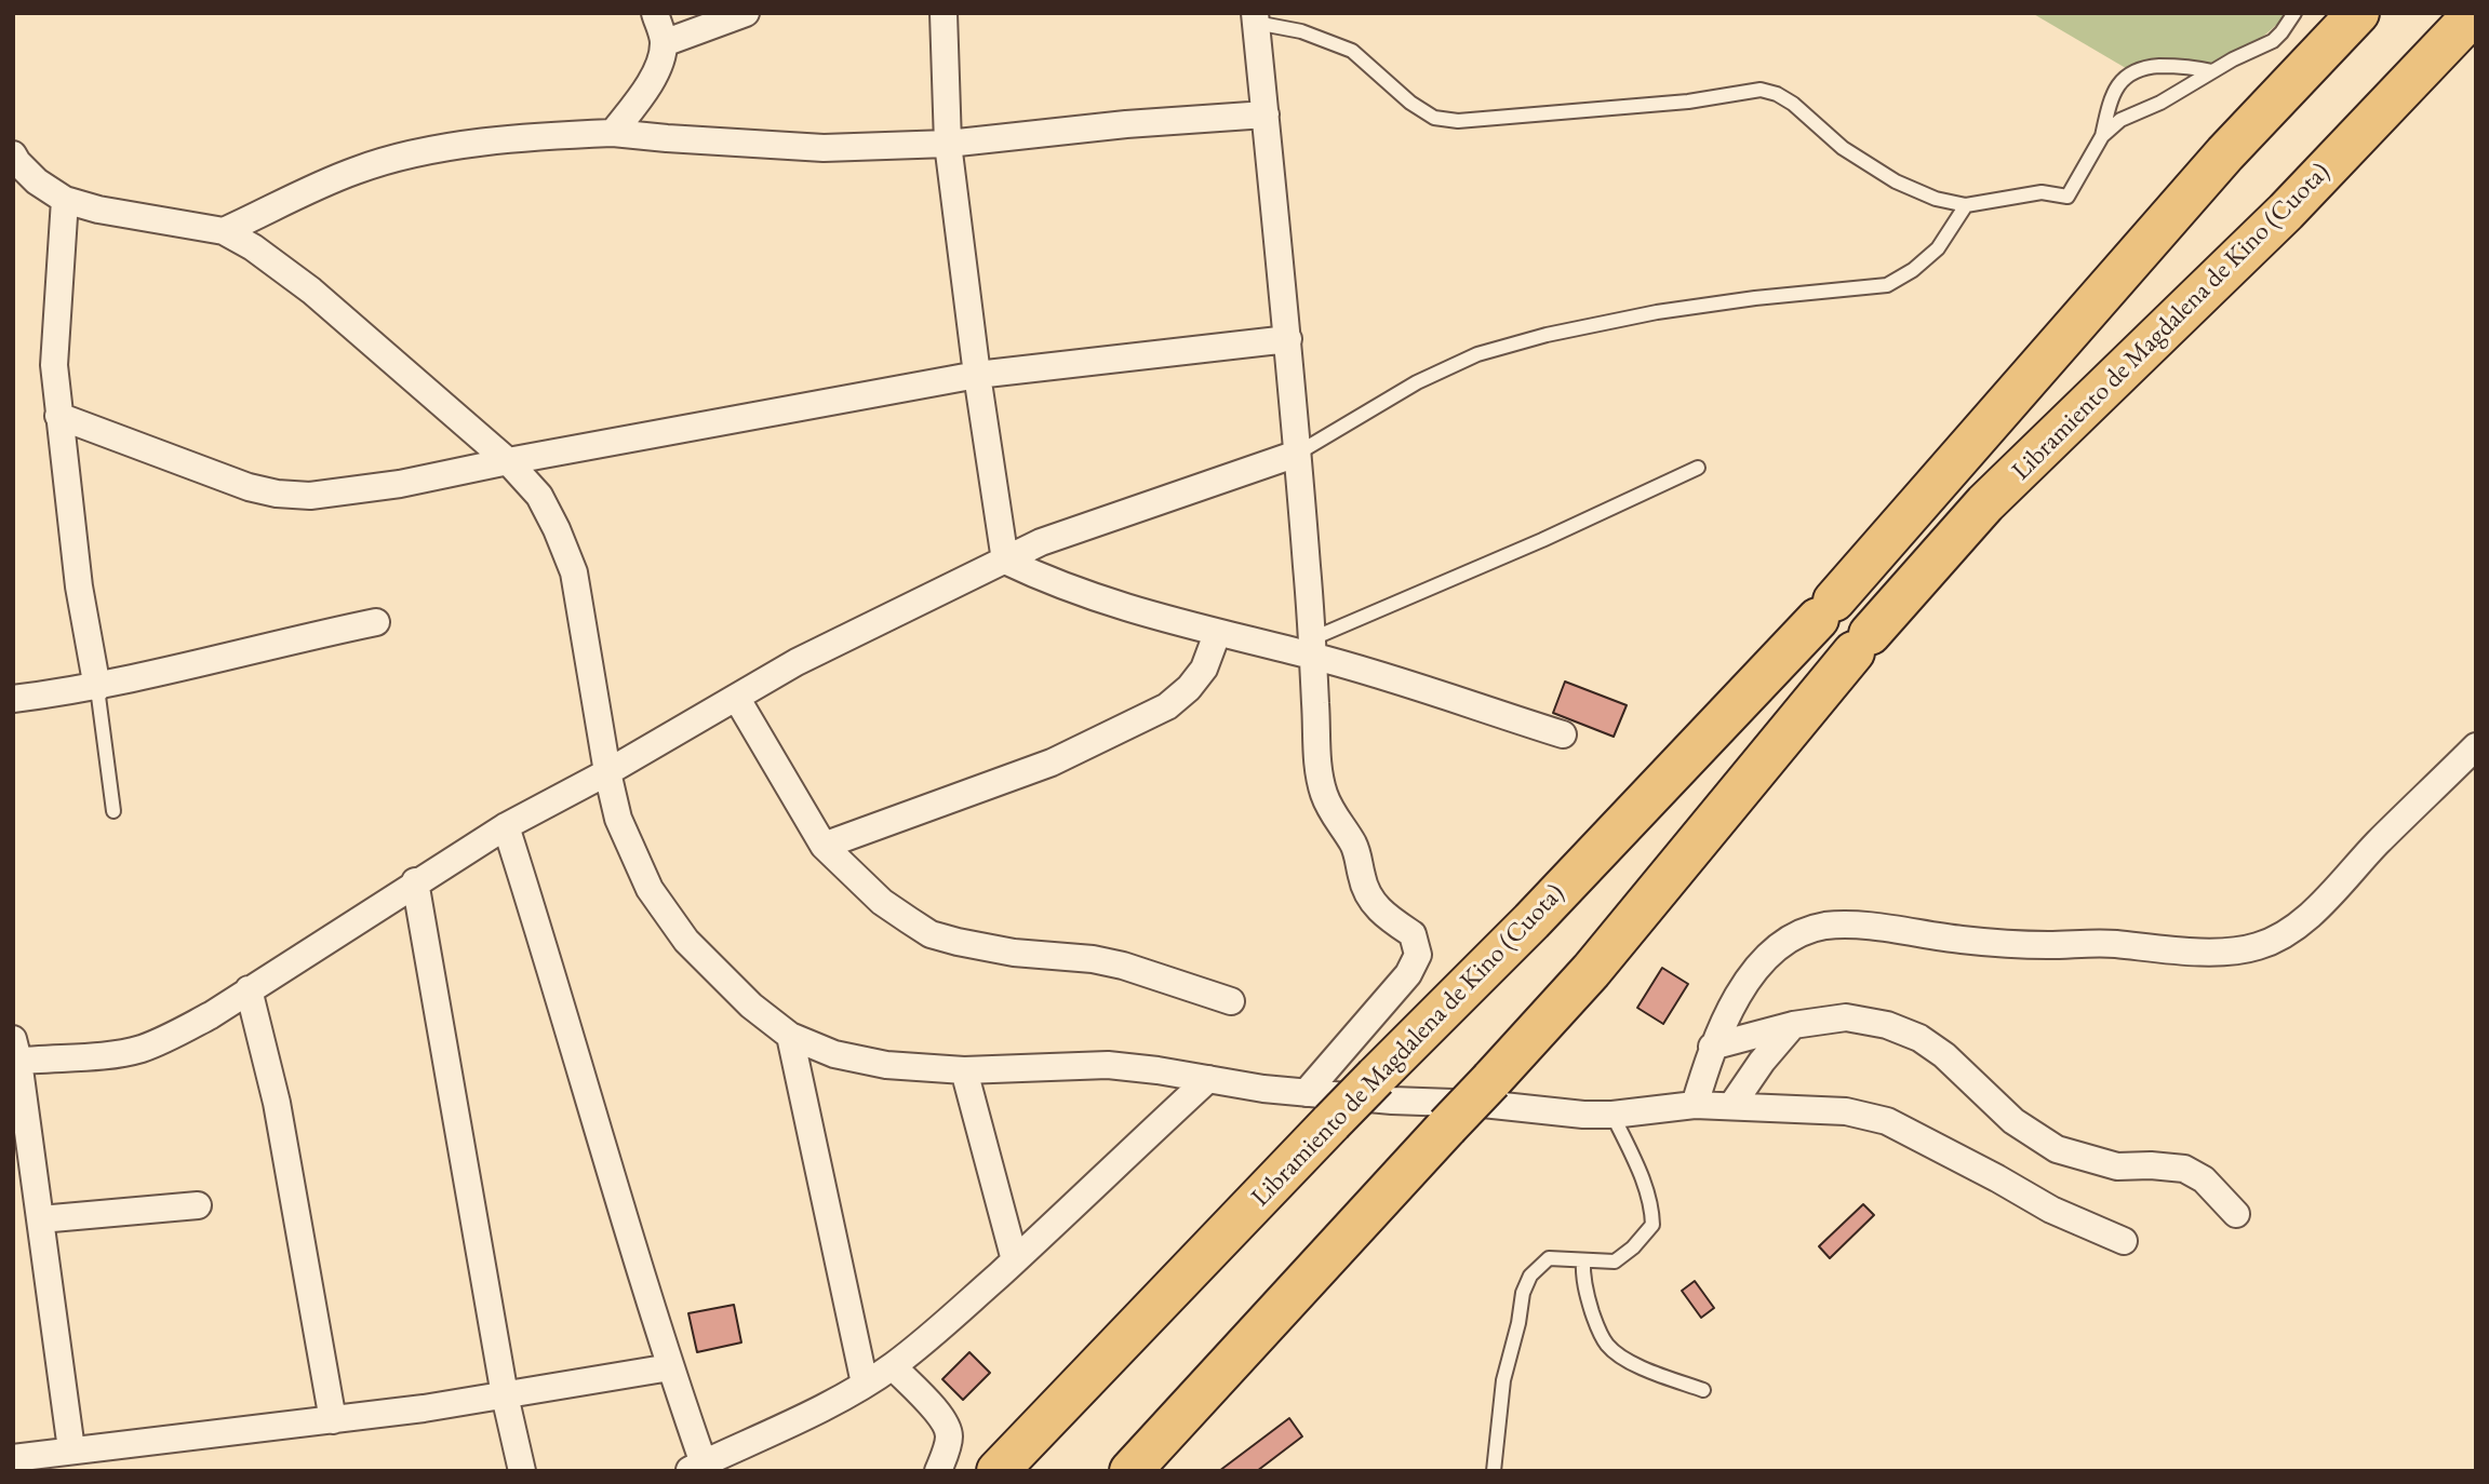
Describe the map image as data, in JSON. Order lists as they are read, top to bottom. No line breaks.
{"streets":{"highway":["Libramiento de Magdalena de Kino (Cuota)"]}}
